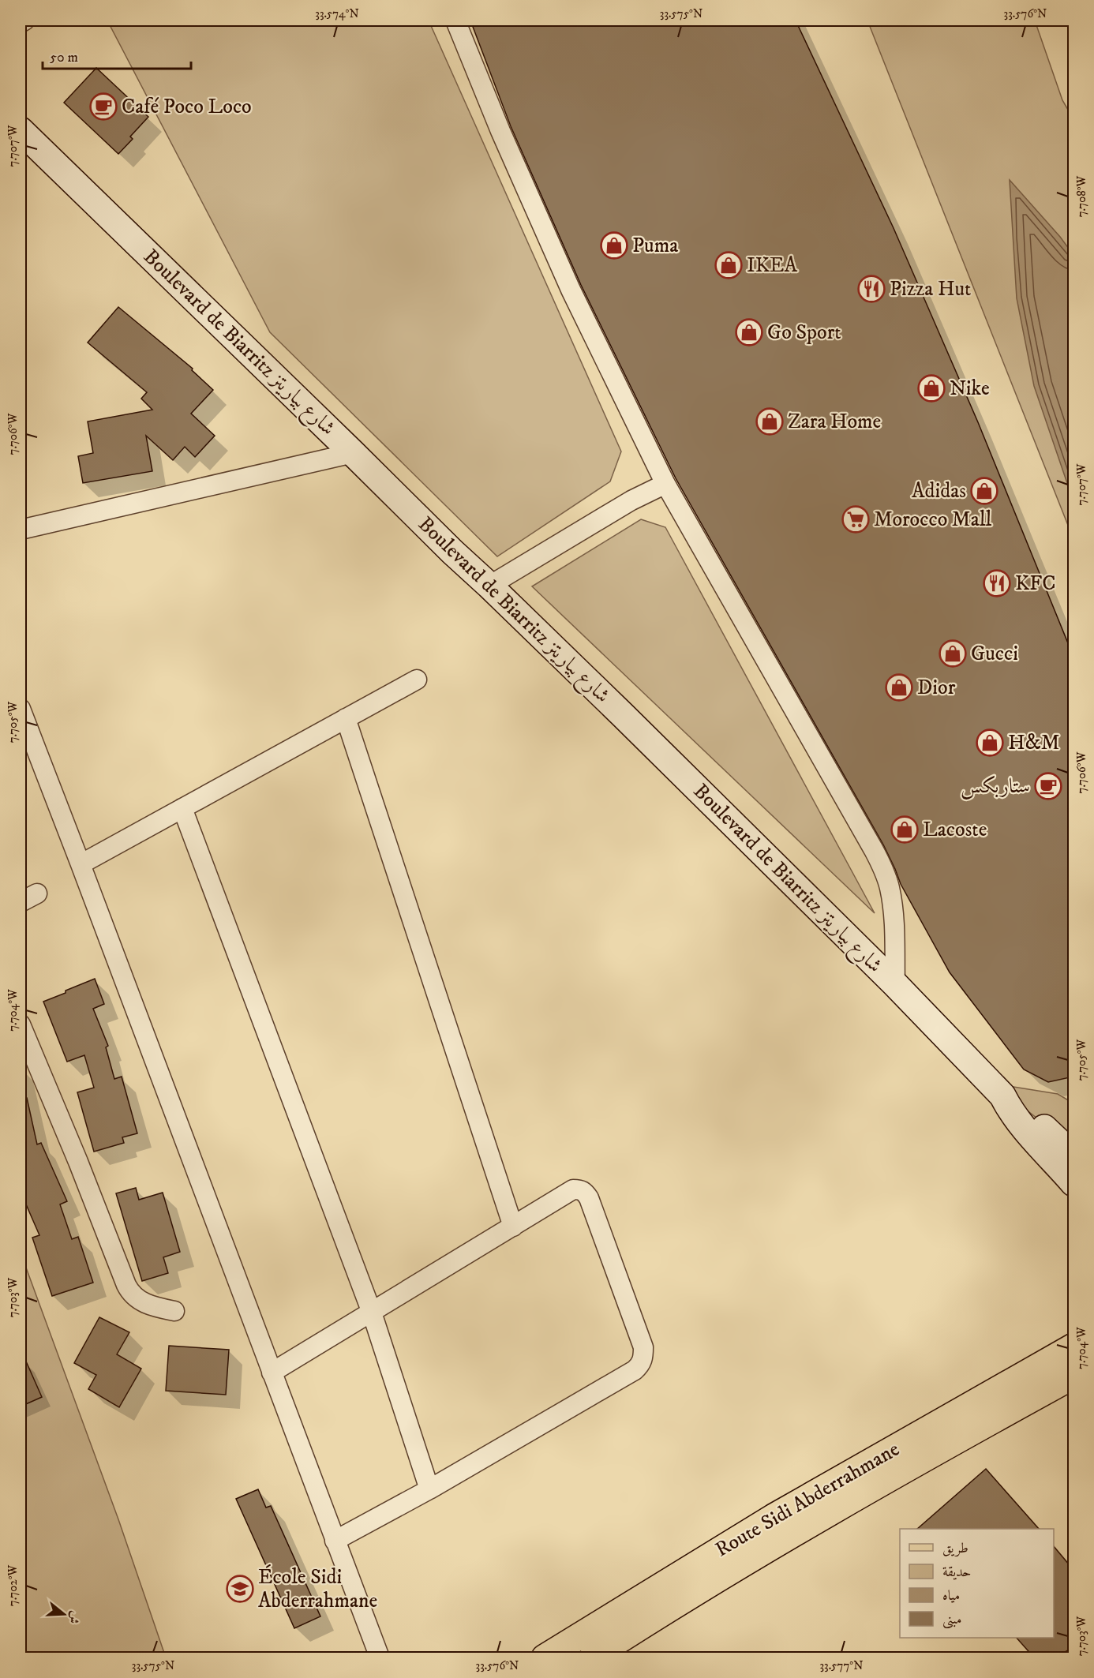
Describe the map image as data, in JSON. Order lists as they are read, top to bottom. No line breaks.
{"streets":{"main road":["Route Sidi Abderrahmane"],"street":["Boulevard de Biarritz شارع بياريتز"]},"places":{"cafe":["Café Poco Loco","ستاربكس"],"shop":["Puma","IKEA","Go Sport","Nike","Zara Home","Adidas","Gucci","Dior","H&M","Lacoste"],"restaurant":["Pizza Hut","KFC"],"supermarket":["Morocco Mall"],"school or university":["École Sidi Abderrahmane"]},"legend":["طريق","حديقة","مياه","مبنى"],"scale_bar":"50 m","north":"right","coordinates":["33.574°N","33.575°N","33.576°N","7.707°W","7.708°W","7.706°W","7.705°W","7.704°W","7.703°W","7.702°W","33.577°N"]}
